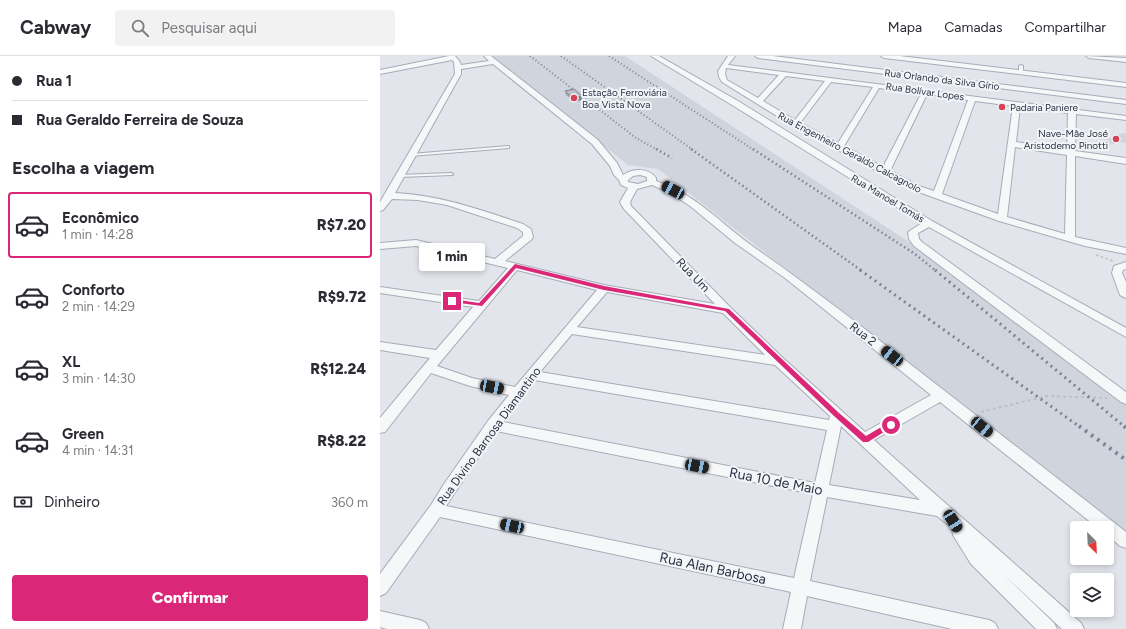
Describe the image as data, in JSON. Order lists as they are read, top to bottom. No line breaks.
{"streets":{"street":["Rua Orlando da Silva Gírio","Rua Bolívar Lopes","Rua Engenheiro Geraldo Calcagnolo","Rua Manoel Tomás","Rua Um","Rua 2","Rua Divino Barnosa Diamantino","Rua 10 de Maio","Rua Alan Barbosa"]},"crossings":[["Rua Bolívar Lopes","Rua Engenheiro Geraldo Calcagnolo"],["Rua Um","Rua 10 de Maio"],["Rua Divino Barnosa Diamantino","Rua 10 de Maio"],["Rua Divino Barnosa Diamantino","Rua Alan Barbosa"]],"places":["Estação Ferroviária Boa Vista Nova","Padaria Paniere","Nave-Mãe José Aristodemo Pinotti"],"north":"bottom right","page":{"header":"Cabway","search":"Pesquisar aqui","nav":["Mapa","Camadas","Compartilhar"],"banner":["Rua 1","Rua Geraldo Ferreira de Souza"],"heading":"Escolha a viagem","list":[{"name":"Econômico","note":"1 min · 14:28","value":"R$7.20"},{"name":"Conforto","note":"2 min · 14:29","value":"R$9.72"},{"name":"XL","note":"3 min · 14:30","value":"R$12.24"},{"name":"Green","note":"4 min · 14:31","value":"R$8.22"}],"bubble":"1 min","pay":["Dinheiro","360 m"],"buttons":"Confirmar"}}
